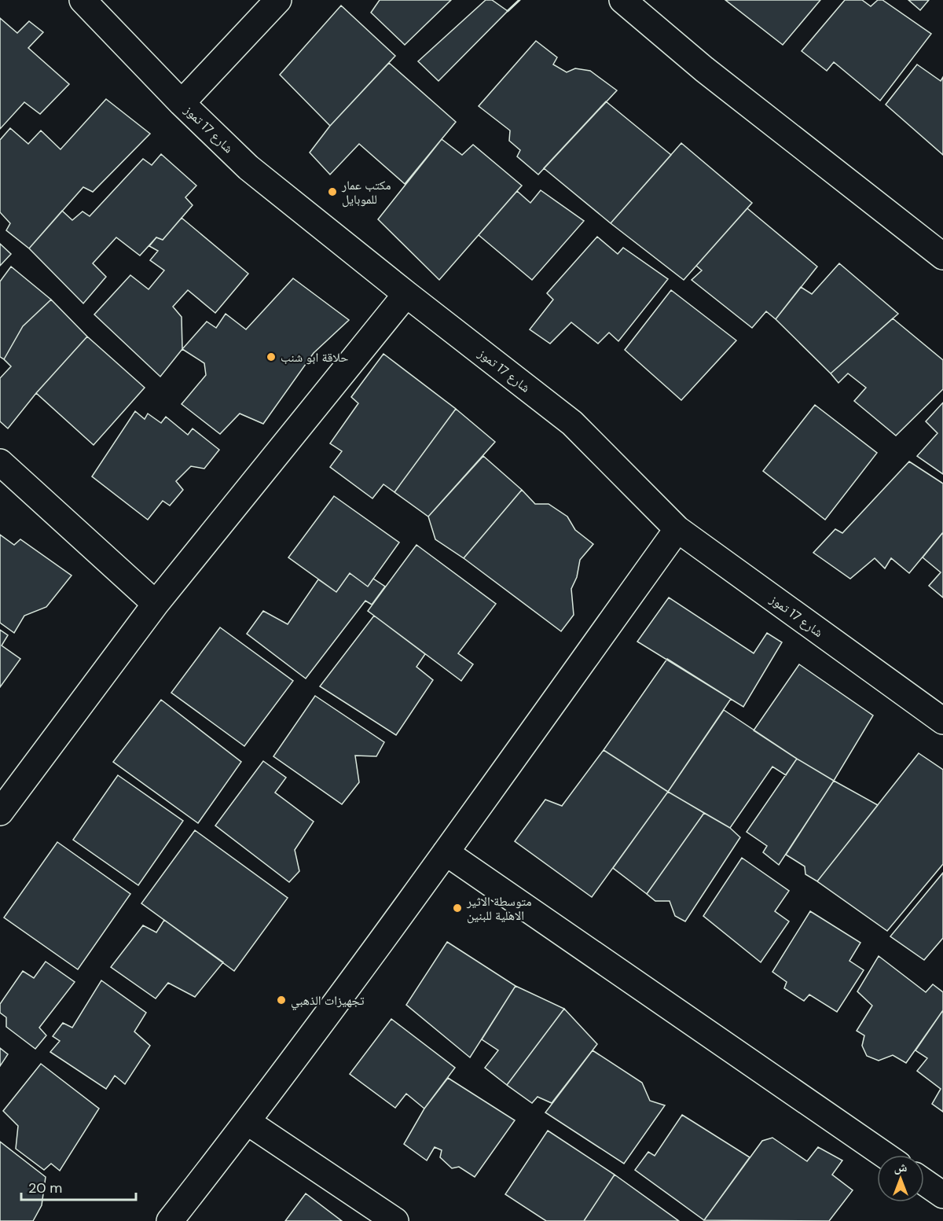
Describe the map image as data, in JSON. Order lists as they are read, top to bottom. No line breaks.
{"streets":{"street":["شارع 17 تموز"]},"places":["مكتب عمار للموبايل","حلاقة ابو شنب","متوسطة الاثير الاهلية للبنين","تجهيزات الذهبي"],"scale_bar":"20 m","north":"top"}
